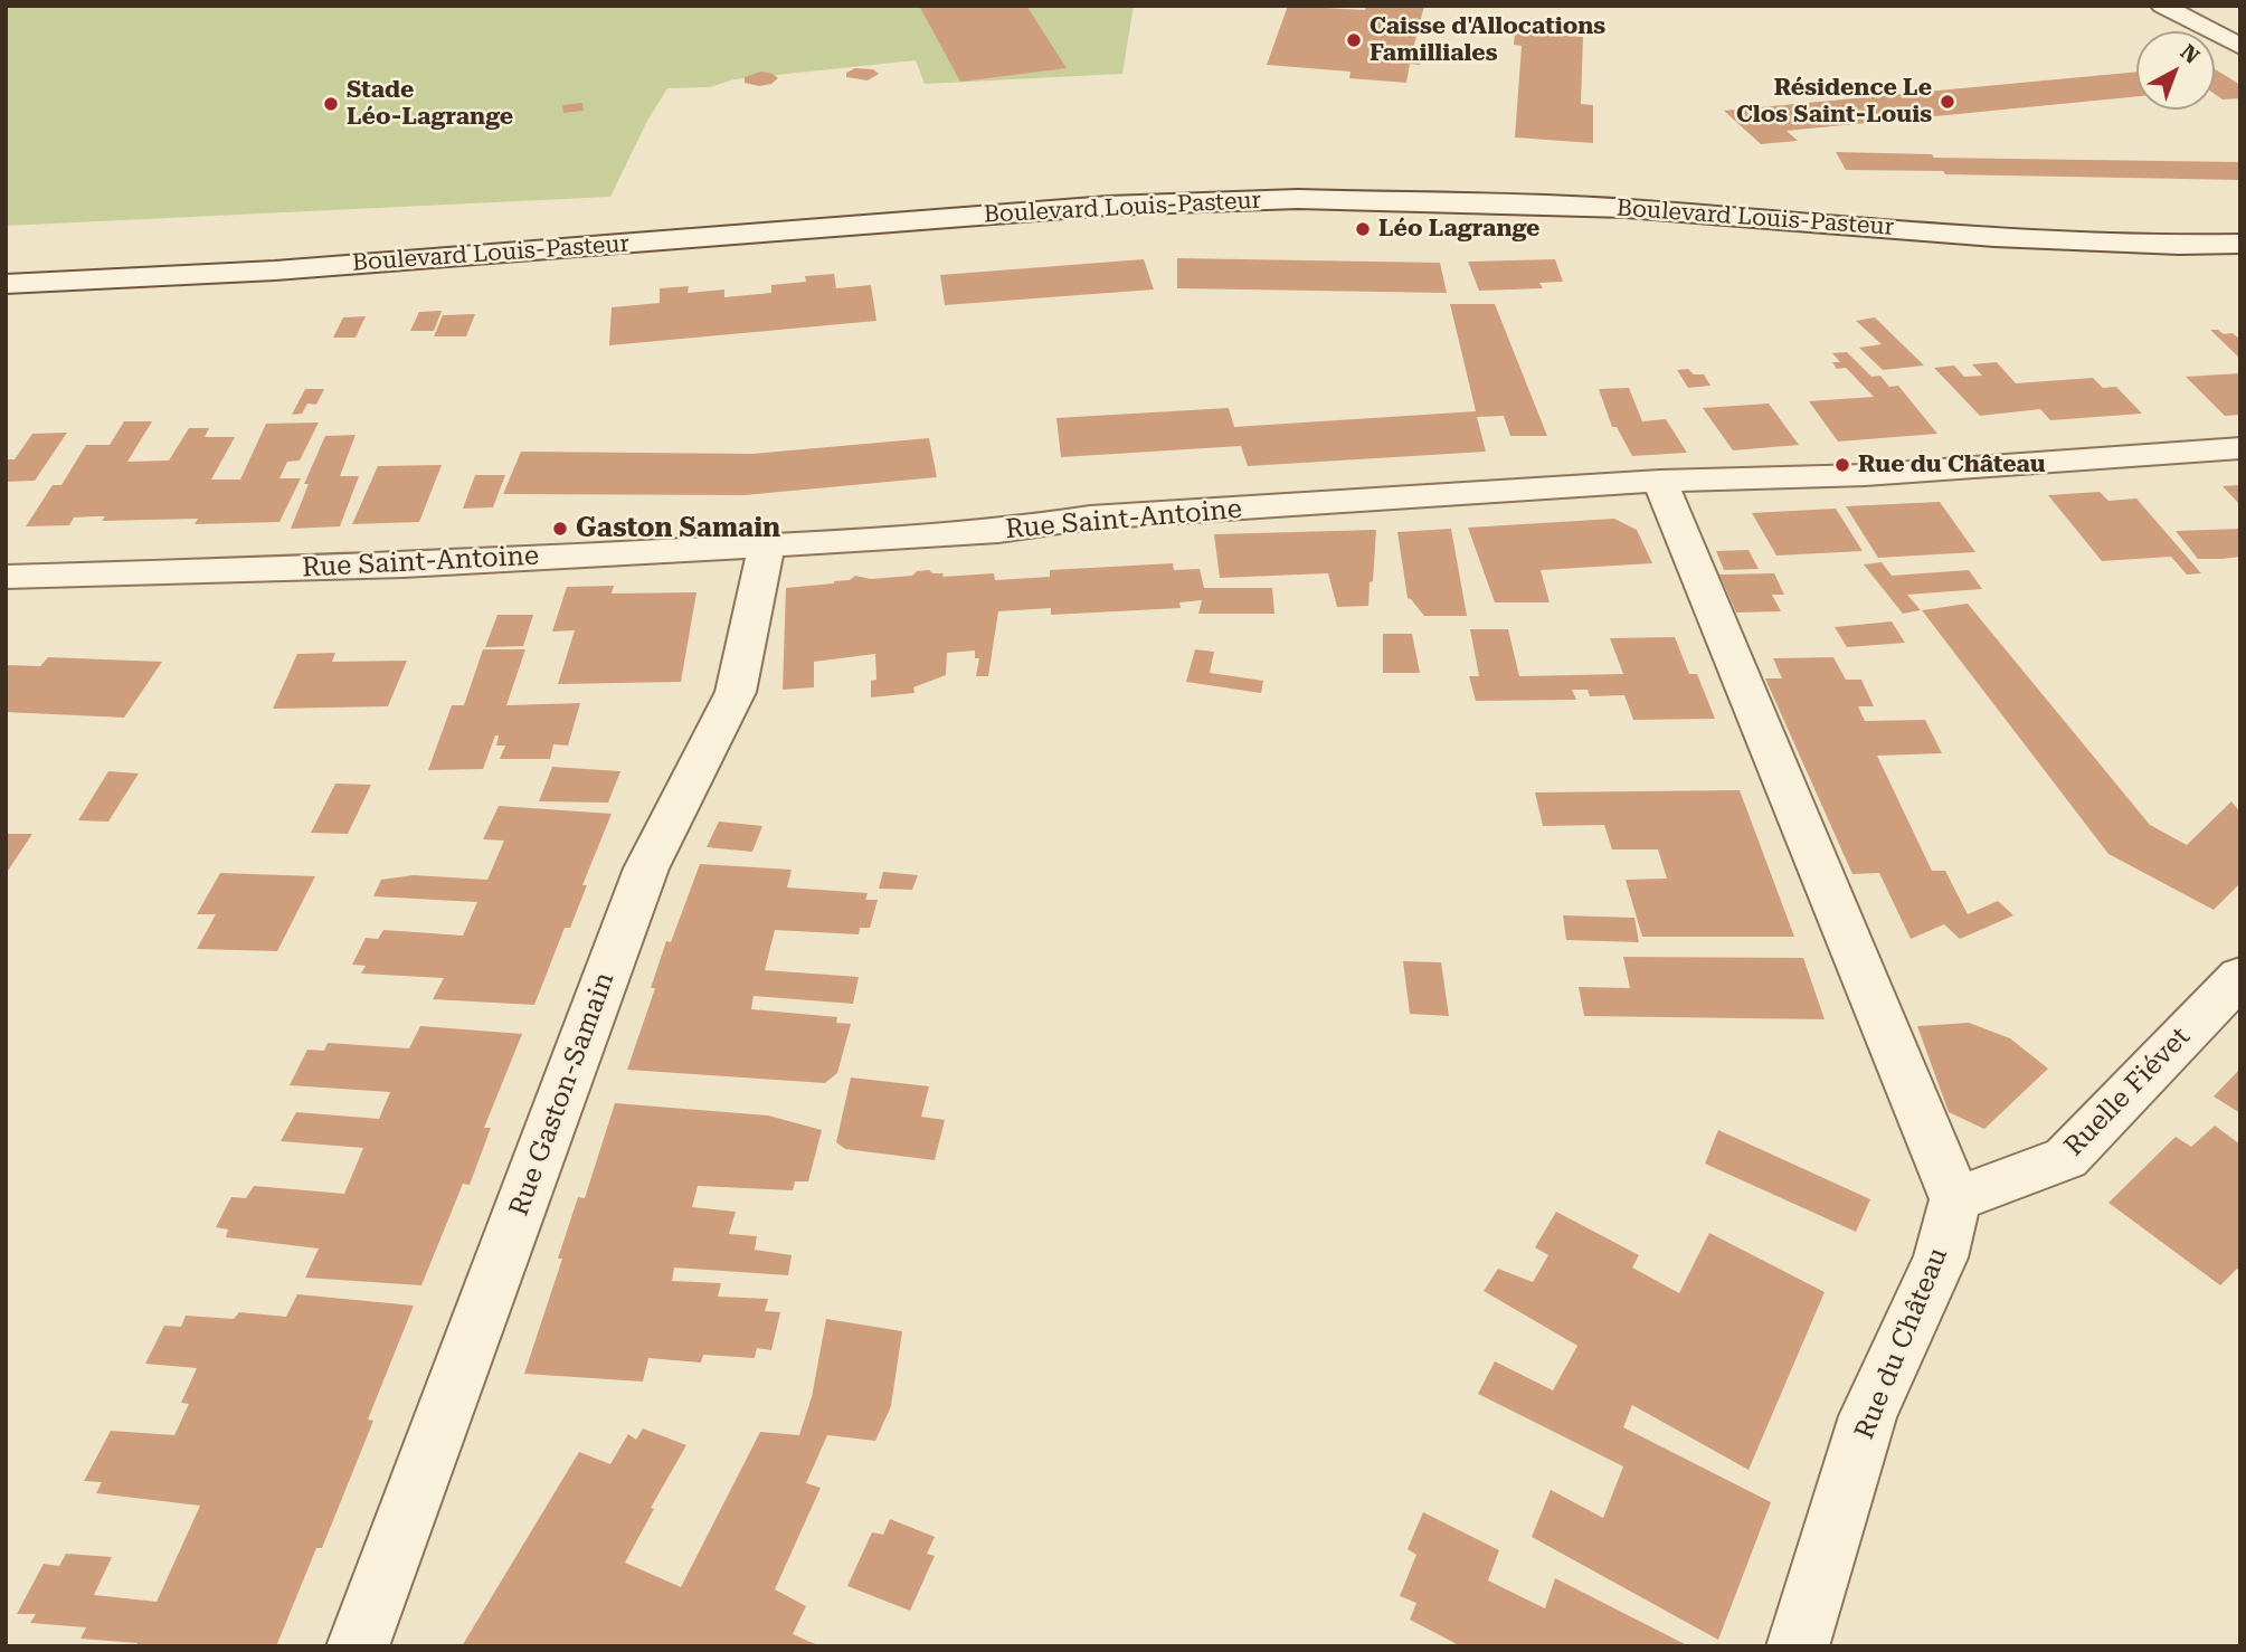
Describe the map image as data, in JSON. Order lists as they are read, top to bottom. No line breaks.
{"streets":{"street":["Boulevard Louis-Pasteur","Rue Saint-Antoine","Ruelle Fiévet","Rue Gaston-Samain","Rue du Château"]},"crossings":[["Rue Saint-Antoine","Rue Gaston-Samain"],["Ruelle Fiévet","Rue du Château"]],"places":["Caisse d'Allocations Familliales","Résidence Le Clos Saint-Louis","Stade Léo-Lagrange","Léo Lagrange","Rue du Château","Gaston Samain"],"north":"top right"}
